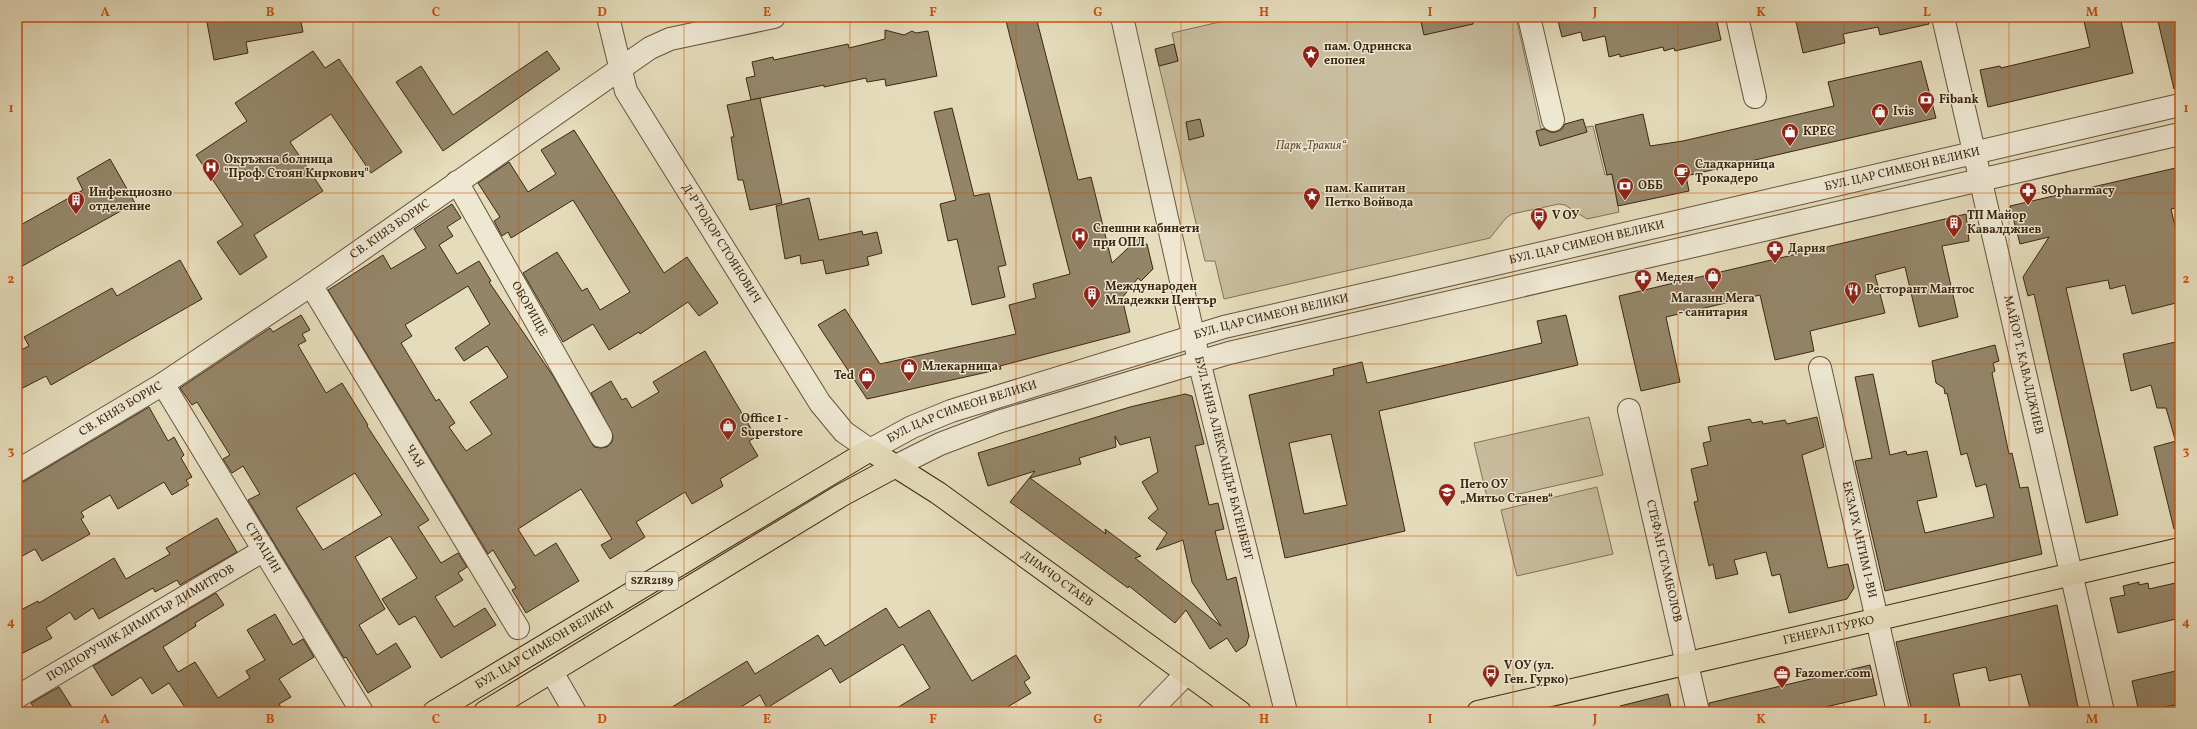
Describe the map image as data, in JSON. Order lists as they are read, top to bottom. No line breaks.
{"streets":{"main road":["БУЛ. ЦАР СИМЕОН ВЕЛИКИ","ДИМЧО СТАЕВ","SZR2189","ГЕНЕРАЛ ГУРКО"],"street":["СВ. КНЯЗ БОРИС","Д-Р ТОДОР СТОЯНОВИЧ","ОБОРИЩЕ","МАЙОР Т. КАВАЛДЖИЕВ","ЧАЯ","БУЛ. КНЯЗ АЛЕКСАНДЪР БАТЕНБЕРГ","ЕКЗАРХ АНТИМ I-ВИ","СТРАЦИН","СТЕФАН СТАМБОЛОВ","ПОДПОРУЧИК ДИМИТЪР ДИМИТРОВ"]},"crossings":[["БУЛ. ЦАР СИМЕОН ВЕЛИКИ","Д-Р ТОДОР СТОЯНОВИЧ"],["БУЛ. ЦАР СИМЕОН ВЕЛИКИ","МАЙОР Т. КАВАЛДЖИЕВ"],["БУЛ. ЦАР СИМЕОН ВЕЛИКИ","БУЛ. КНЯЗ АЛЕКСАНДЪР БАТЕНБЕРГ"],["БУЛ. ЦАР СИМЕОН ВЕЛИКИ","ДИМЧО СТАЕВ"],["СВ. КНЯЗ БОРИС","Д-Р ТОДОР СТОЯНОВИЧ"],["СВ. КНЯЗ БОРИС","ОБОРИЩЕ"],["СВ. КНЯЗ БОРИС","ЧАЯ"],["СВ. КНЯЗ БОРИС","СТРАЦИН"],["Д-Р ТОДОР СТОЯНОВИЧ","ДИМЧО СТАЕВ"],["МАЙОР Т. КАВАЛДЖИЕВ","ГЕНЕРАЛ ГУРКО"],["ЕКЗАРХ АНТИМ I-ВИ","ГЕНЕРАЛ ГУРКО"],["СТРАЦИН","ПОДПОРУЧИК ДИМИТЪР ДИМИТРОВ"],["СТЕФАН СТАМБОЛОВ","ГЕНЕРАЛ ГУРКО"]],"parks":["Парк „Тракия“"],"places":{"place":["пам. Одринска епопея","пам. Капитан Петко Войвода"],"bank":["Fibank","ОББ"],"shop":["Ivis","КРЕС","Магазин Мега - санитария","Млекарница","Ted","Office 1 - Superstore"],"hospital":["Окръжна болница \"Проф. Стоян Киркович\"","Спешни кабинети при ОПЛ"],"cafe":["Сладкарница Трокадеро"],"pharmacy":["SOpharmacy","Дария","Медея"],"building":["Инфекциозно отделение","ТП Майор Кавалджиев","Международен Младежки Център"],"bus stop":["V ОУ","V ОУ (ул. Ген. Гурко)"],"restaurant":["Ресторант Мантос"],"school or university":["Пето ОУ „Митьо Станев“"],"office":["Fazomer.com"]},"grid":{"columns":["A","B","C","D","E","F","G","H","I","J","K","L","M"],"rows":["1","2","3","4"]}}
